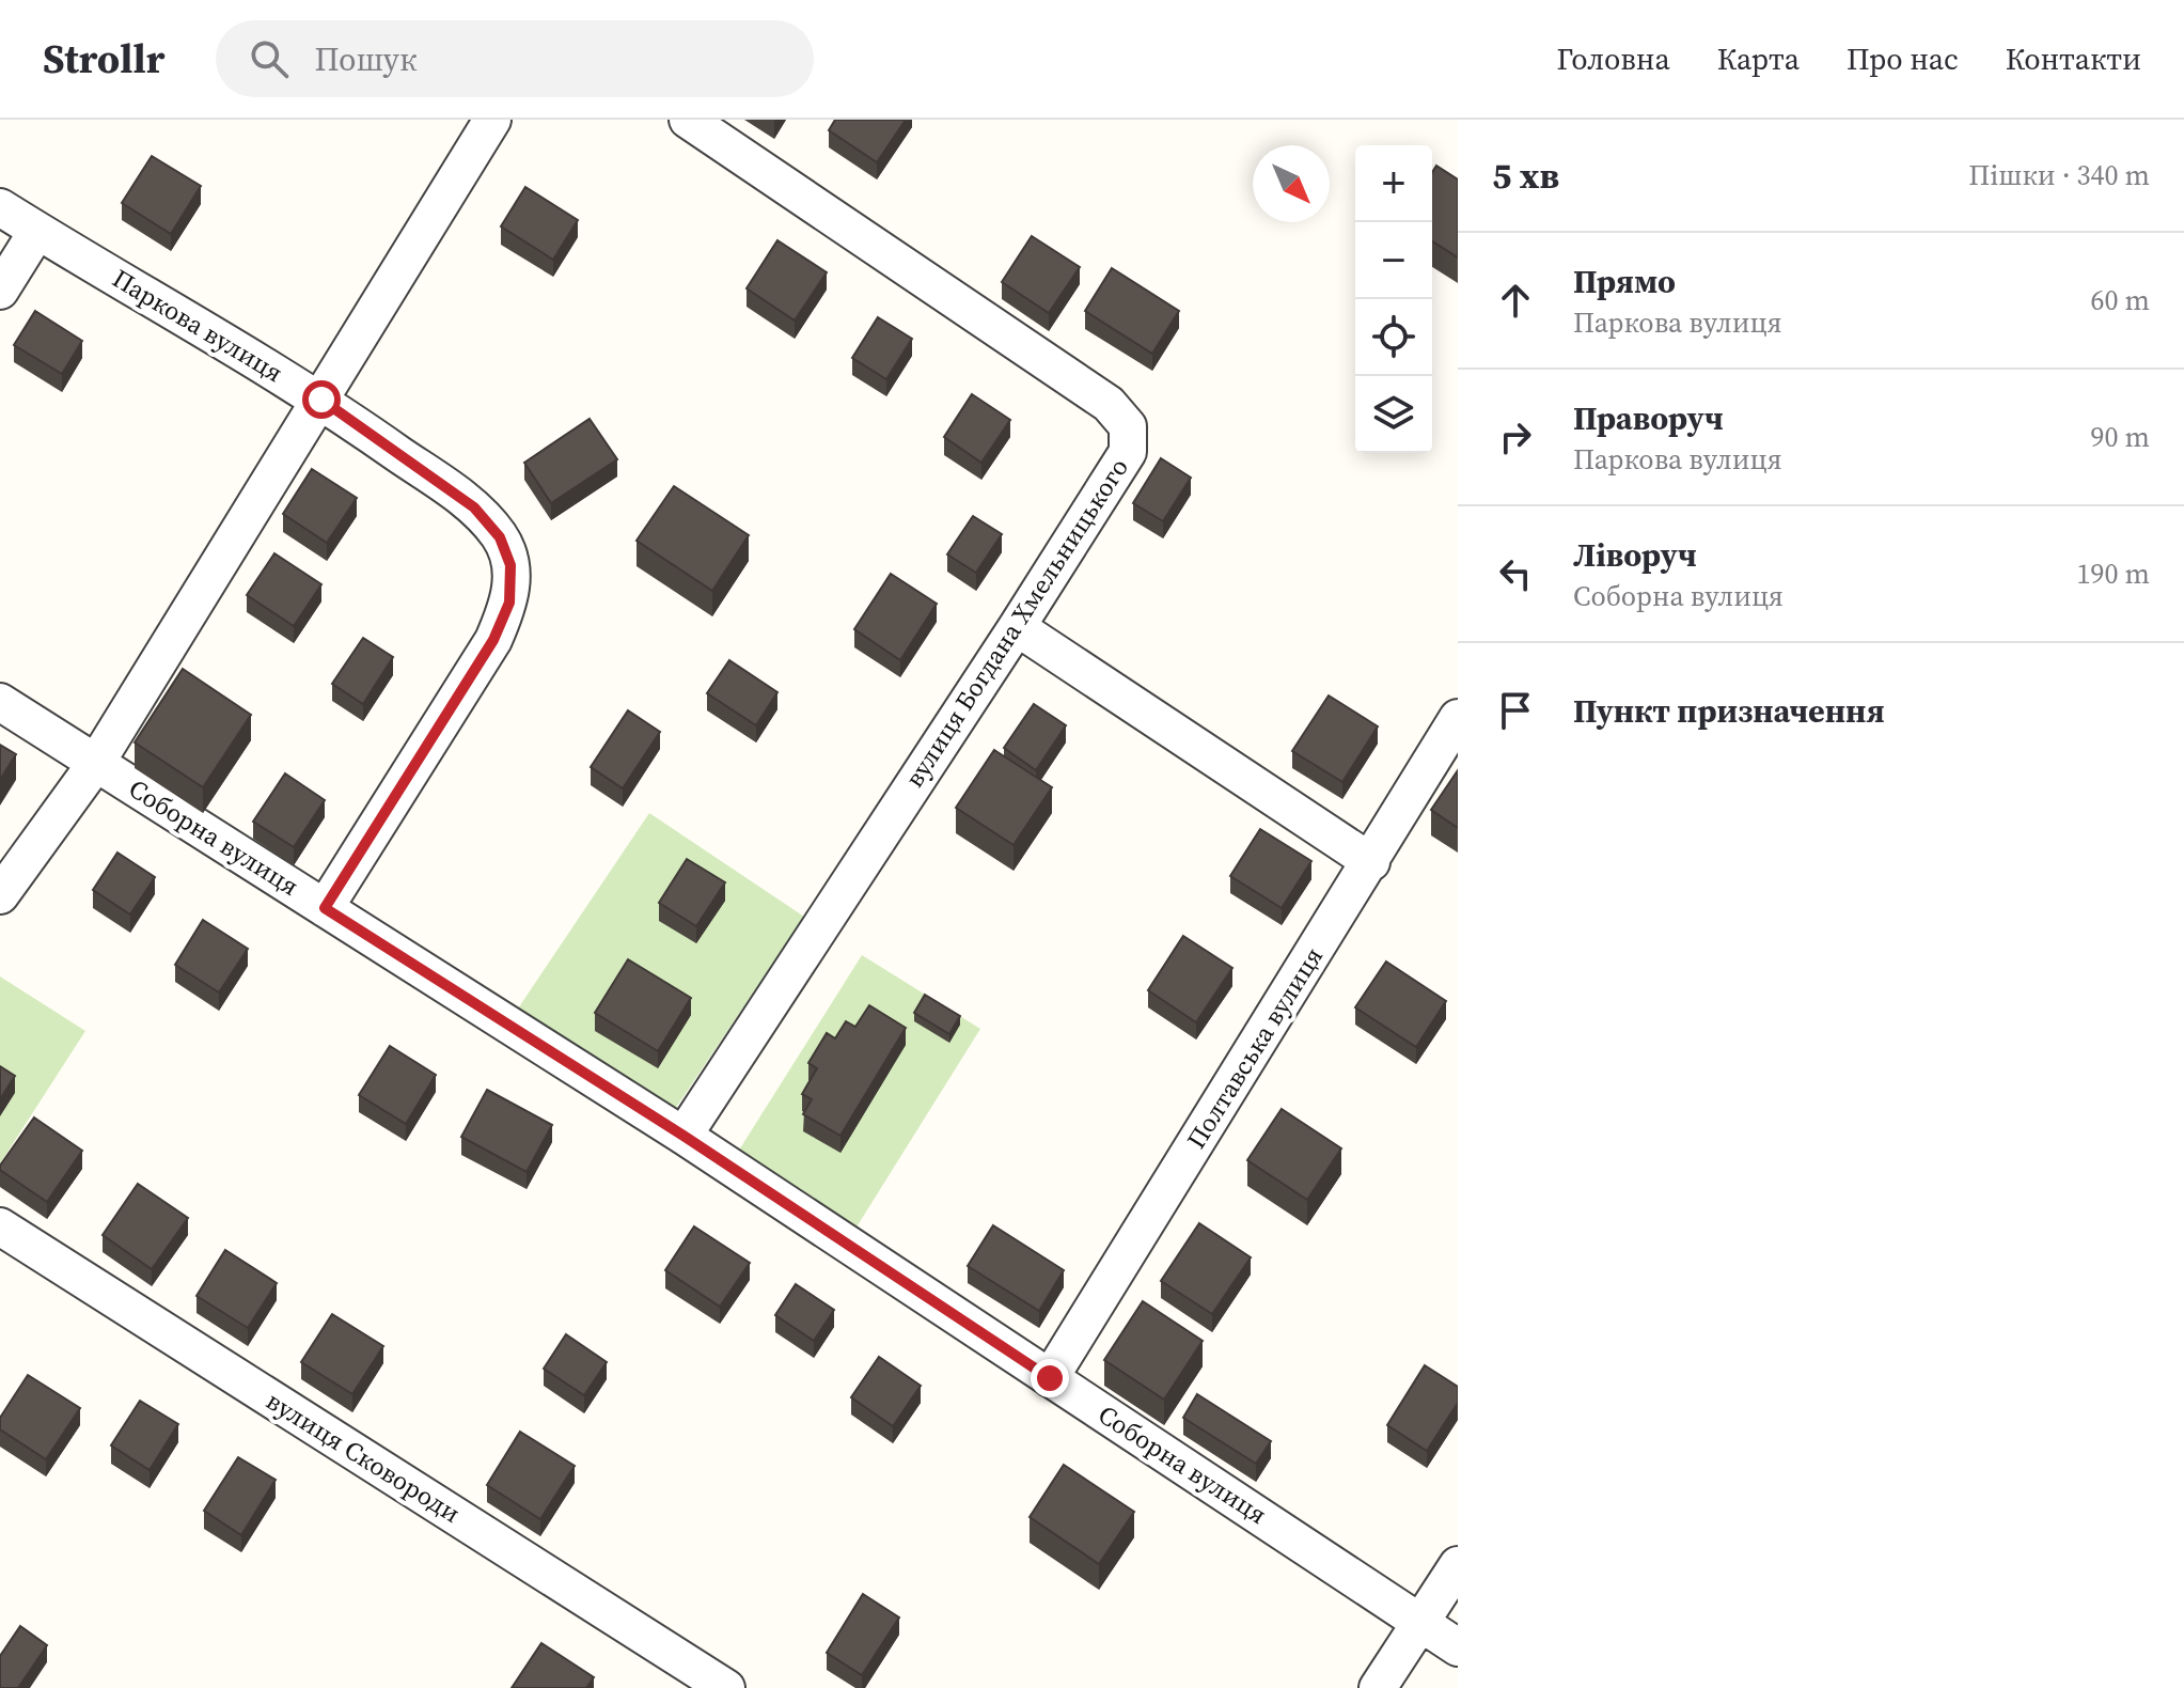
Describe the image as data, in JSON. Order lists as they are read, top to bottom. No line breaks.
{"streets":{"street":["Паркова вулиця","вулиця Богдана Хмельницького","Соборна вулиця","Полтавська вулиця","вулиця Сковороди"]},"crossings":[["Паркова вулиця","Соборна вулиця"],["вулиця Богдана Хмельницького","Соборна вулиця"],["Соборна вулиця","Полтавська вулиця"]],"north":"bottom right","page":{"header":"Strollr","search":"Пошук","nav":["Головна","Карта","Про нас","Контакти"],"heading":["5 хв","Пішки · 340 m"],"map_buttons":["+","−"],"list":[["Прямо","Паркова вулиця","60 m"],["Праворуч","Паркова вулиця","90 m"],["Ліворуч","Соборна вулиця","190 m"],"Пункт призначення"]}}
